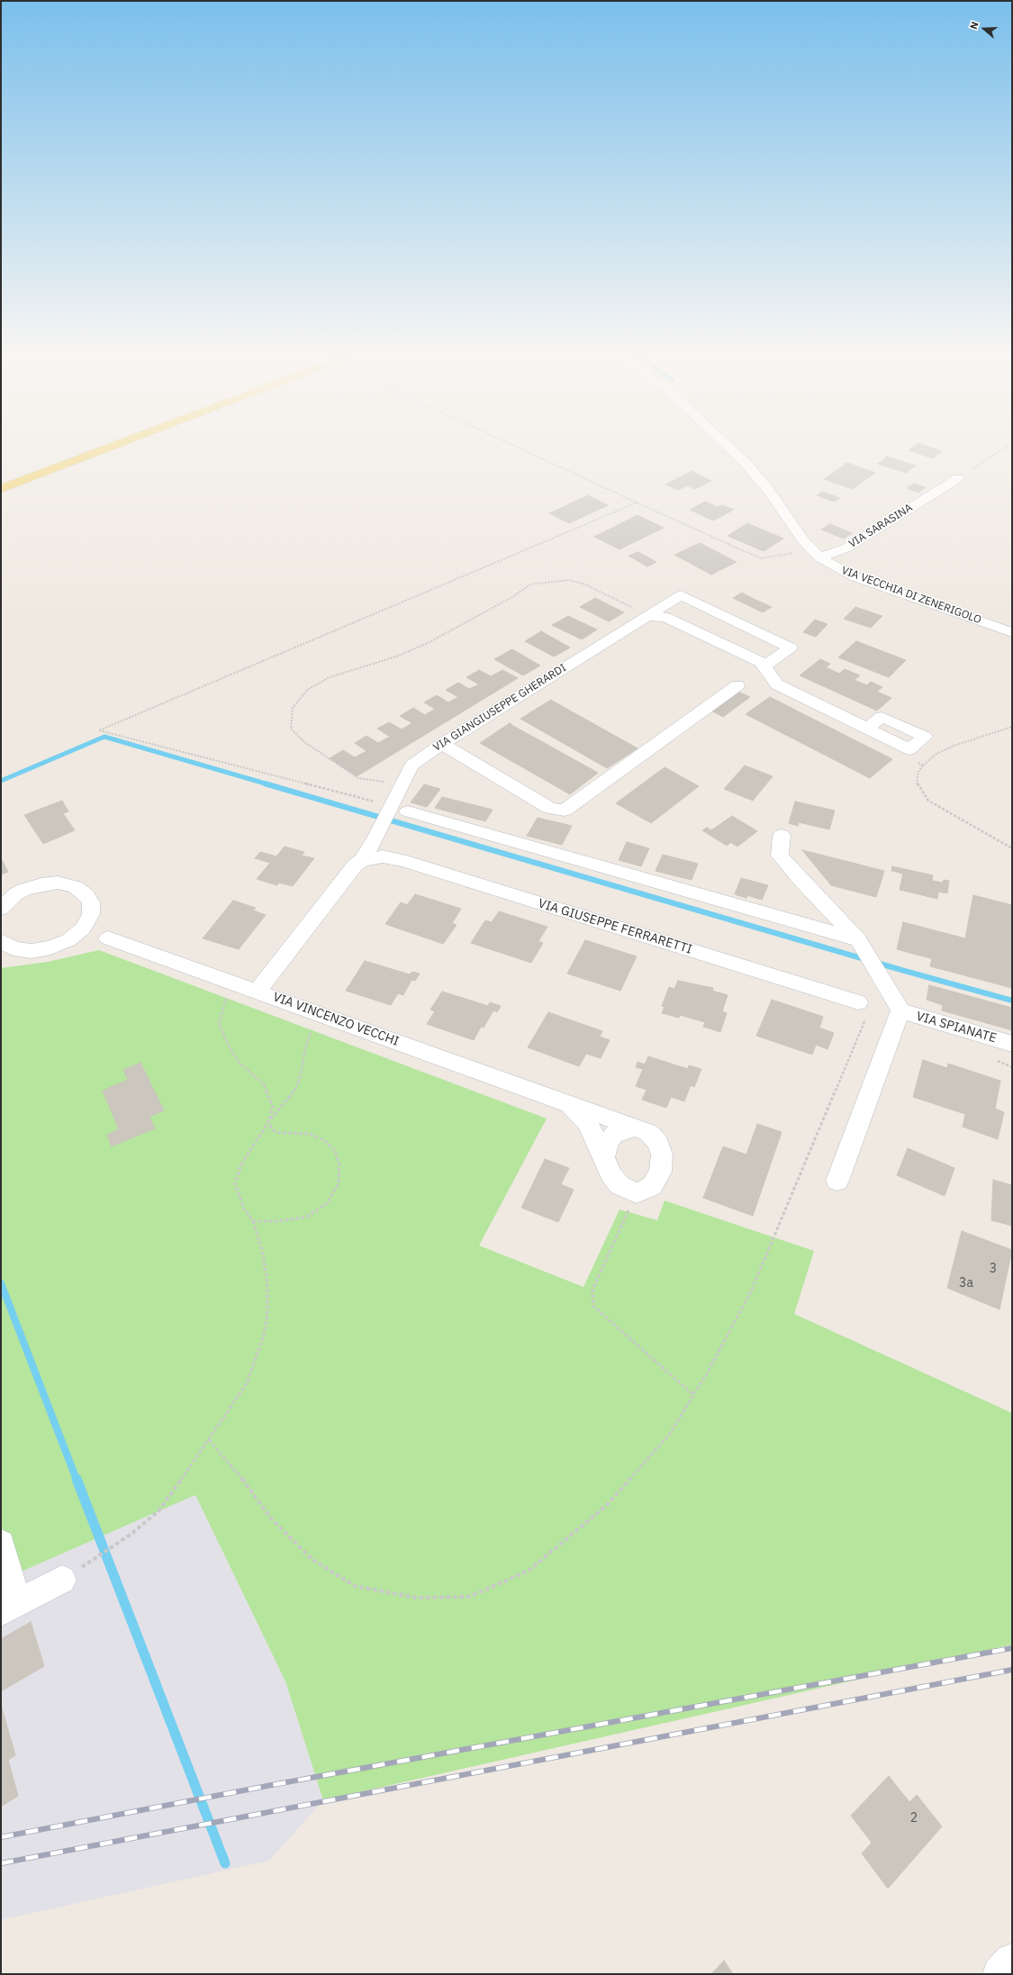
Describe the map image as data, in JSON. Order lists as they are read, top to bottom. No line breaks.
{"streets":{"street":["VIA SARASINA","VIA VECCHIA DI ZENERIGOLO","VIA GIANGIUSEPPE GHERARDI","VIA GIUSEPPE FERRARETTI","VIA VINCENZO VECCHI","VIA SPIANATE"]},"crossings":[["VIA SARASINA","VIA VECCHIA DI ZENERIGOLO"],["VIA GIANGIUSEPPE GHERARDI","VIA GIUSEPPE FERRARETTI"],["VIA GIANGIUSEPPE GHERARDI","VIA VINCENZO VECCHI"]],"house_numbers":["3","3a","2"],"north":"left"}
